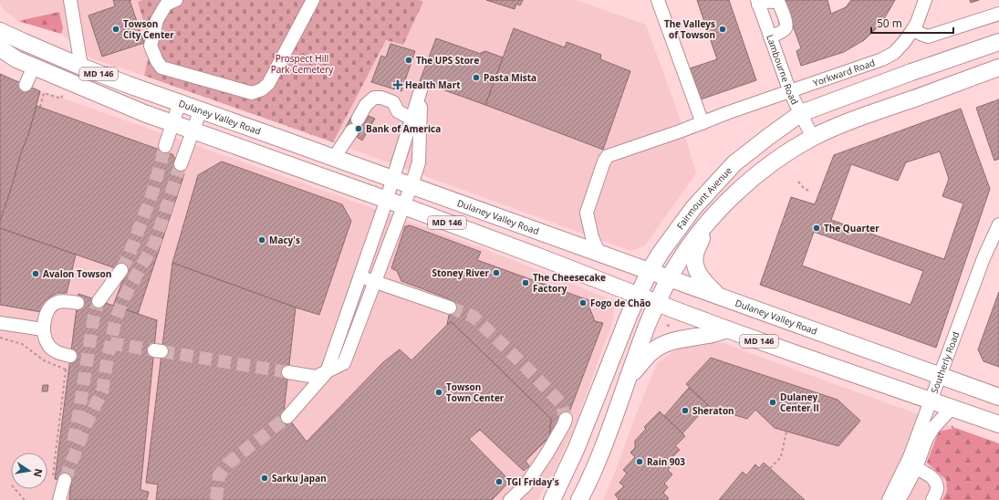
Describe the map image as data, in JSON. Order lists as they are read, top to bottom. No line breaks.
{"streets":{"main road":["MD 146","Dulaney Valley Road","Fairmount Avenue"],"street":["Lambourne Road","Yorkward Road","Southerly Road"]},"crossings":[["Lambourne Road","Yorkward Road"],["Lambourne Road","Fairmount Avenue"],["Yorkward Road","Dulaney Valley Road"],["MD 146","Fairmount Avenue"],["MD 146","Southerly Road"],["Dulaney Valley Road","Fairmount Avenue"],["Dulaney Valley Road","Southerly Road"]],"parks":["Prospect Hill Park Cemetery"],"places":{"other":["Towson City Center","The Valleys of Towson","The UPS Store","Pasta Mista","Bank of America","The Quarter","Macy's","Stoney River","Avalon Towson","The Cheesecake Factory","Fogo de Chão","Towson Town Center","Dulaney Center II","Sheraton","Rain 903","Sarku Japan","TGI Friday's"],"health":["Health Mart"]},"scale_bar":"50 m","north":"right"}
